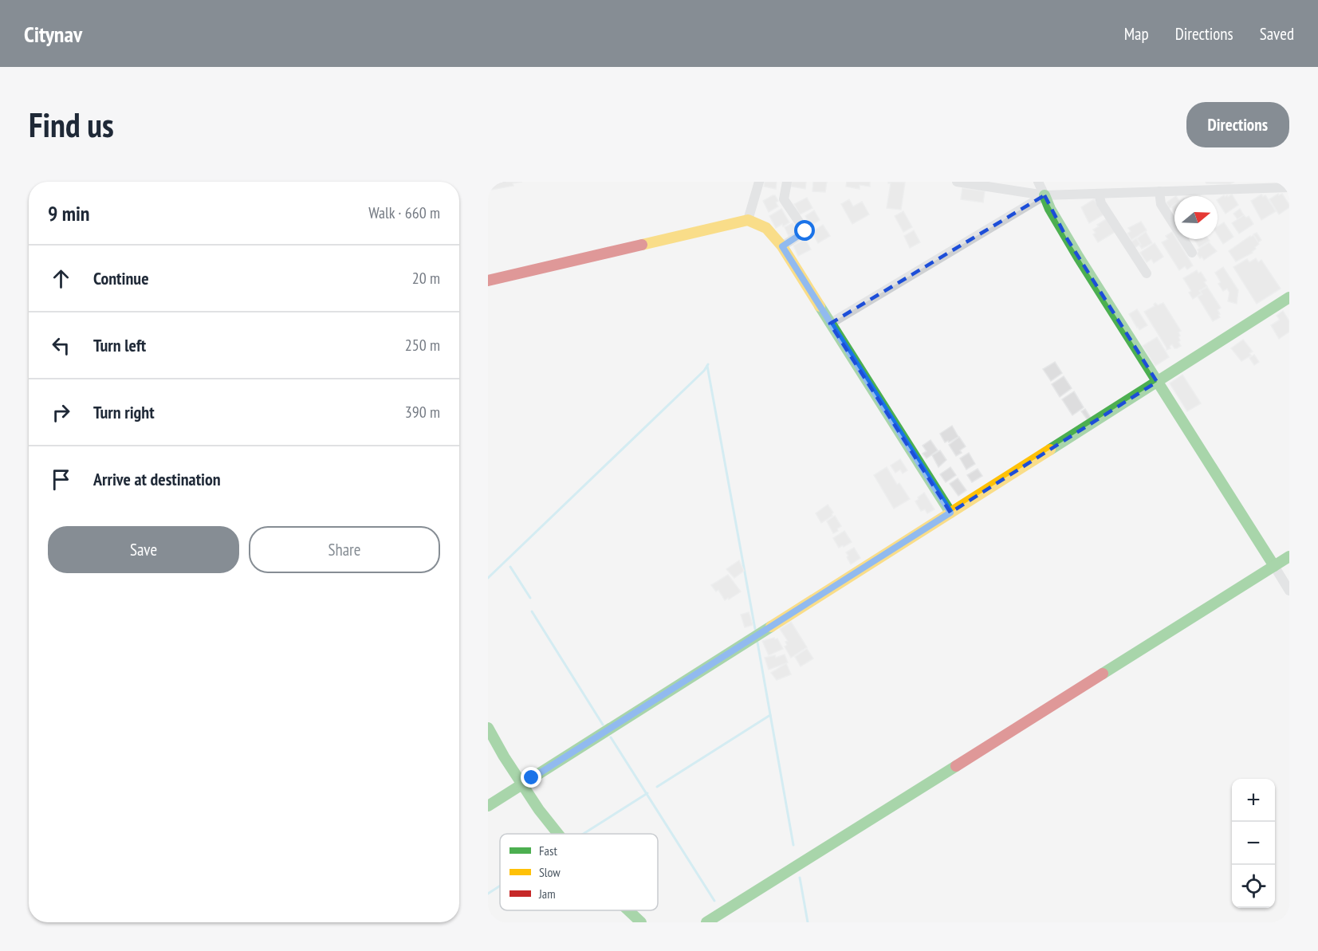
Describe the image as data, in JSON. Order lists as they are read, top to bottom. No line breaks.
{"legend":["Fast","Slow","Jam"],"north":"right","page":{"header":"Citynav","nav":["Map","Directions","Saved"],"buttons":["Directions",["Save","Share"]],"title":"Find us","heading":["9 min","Walk · 660 m"],"list":[["Continue","20 m"],["Turn left","250 m"],["Turn right","390 m"],"Arrive at destination"],"map_buttons":["+","−"]}}
